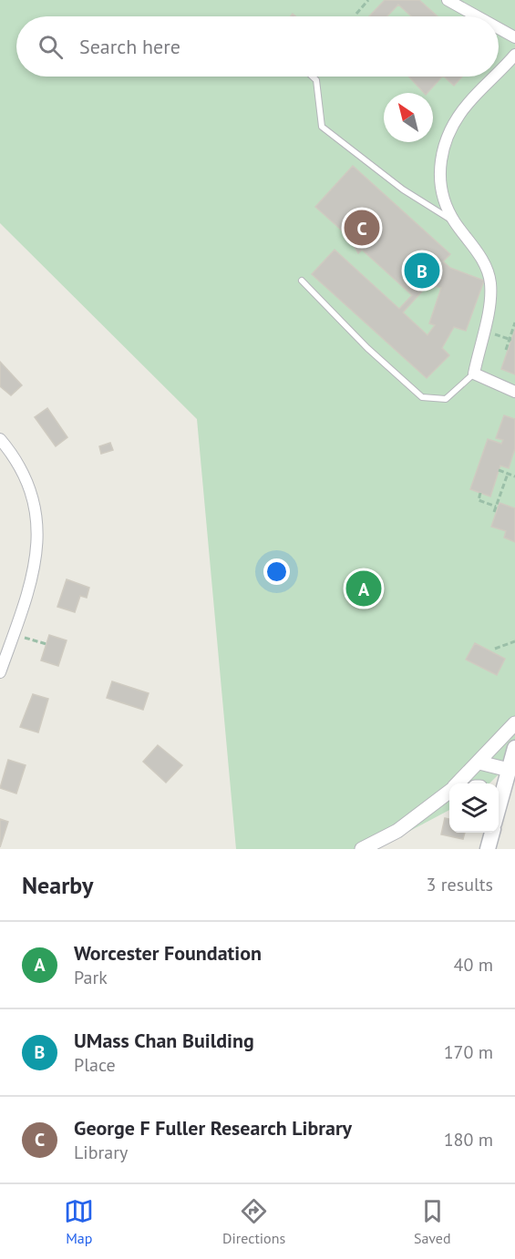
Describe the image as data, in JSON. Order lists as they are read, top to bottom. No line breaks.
{"north":"top left","page":{"search":"Search here","pins":["C","B","A"],"heading":["Nearby","3 results"],"list":[{"mark":"A","name":"Worcester Foundation","note":"Park","value":"40 m"},{"mark":"B","name":"UMass Chan Building","note":"Place","value":"170 m"},{"mark":"C","name":"George F Fuller Research Library","note":"Library","value":"180 m"}],"nav":["Map","Directions","Saved"]}}
